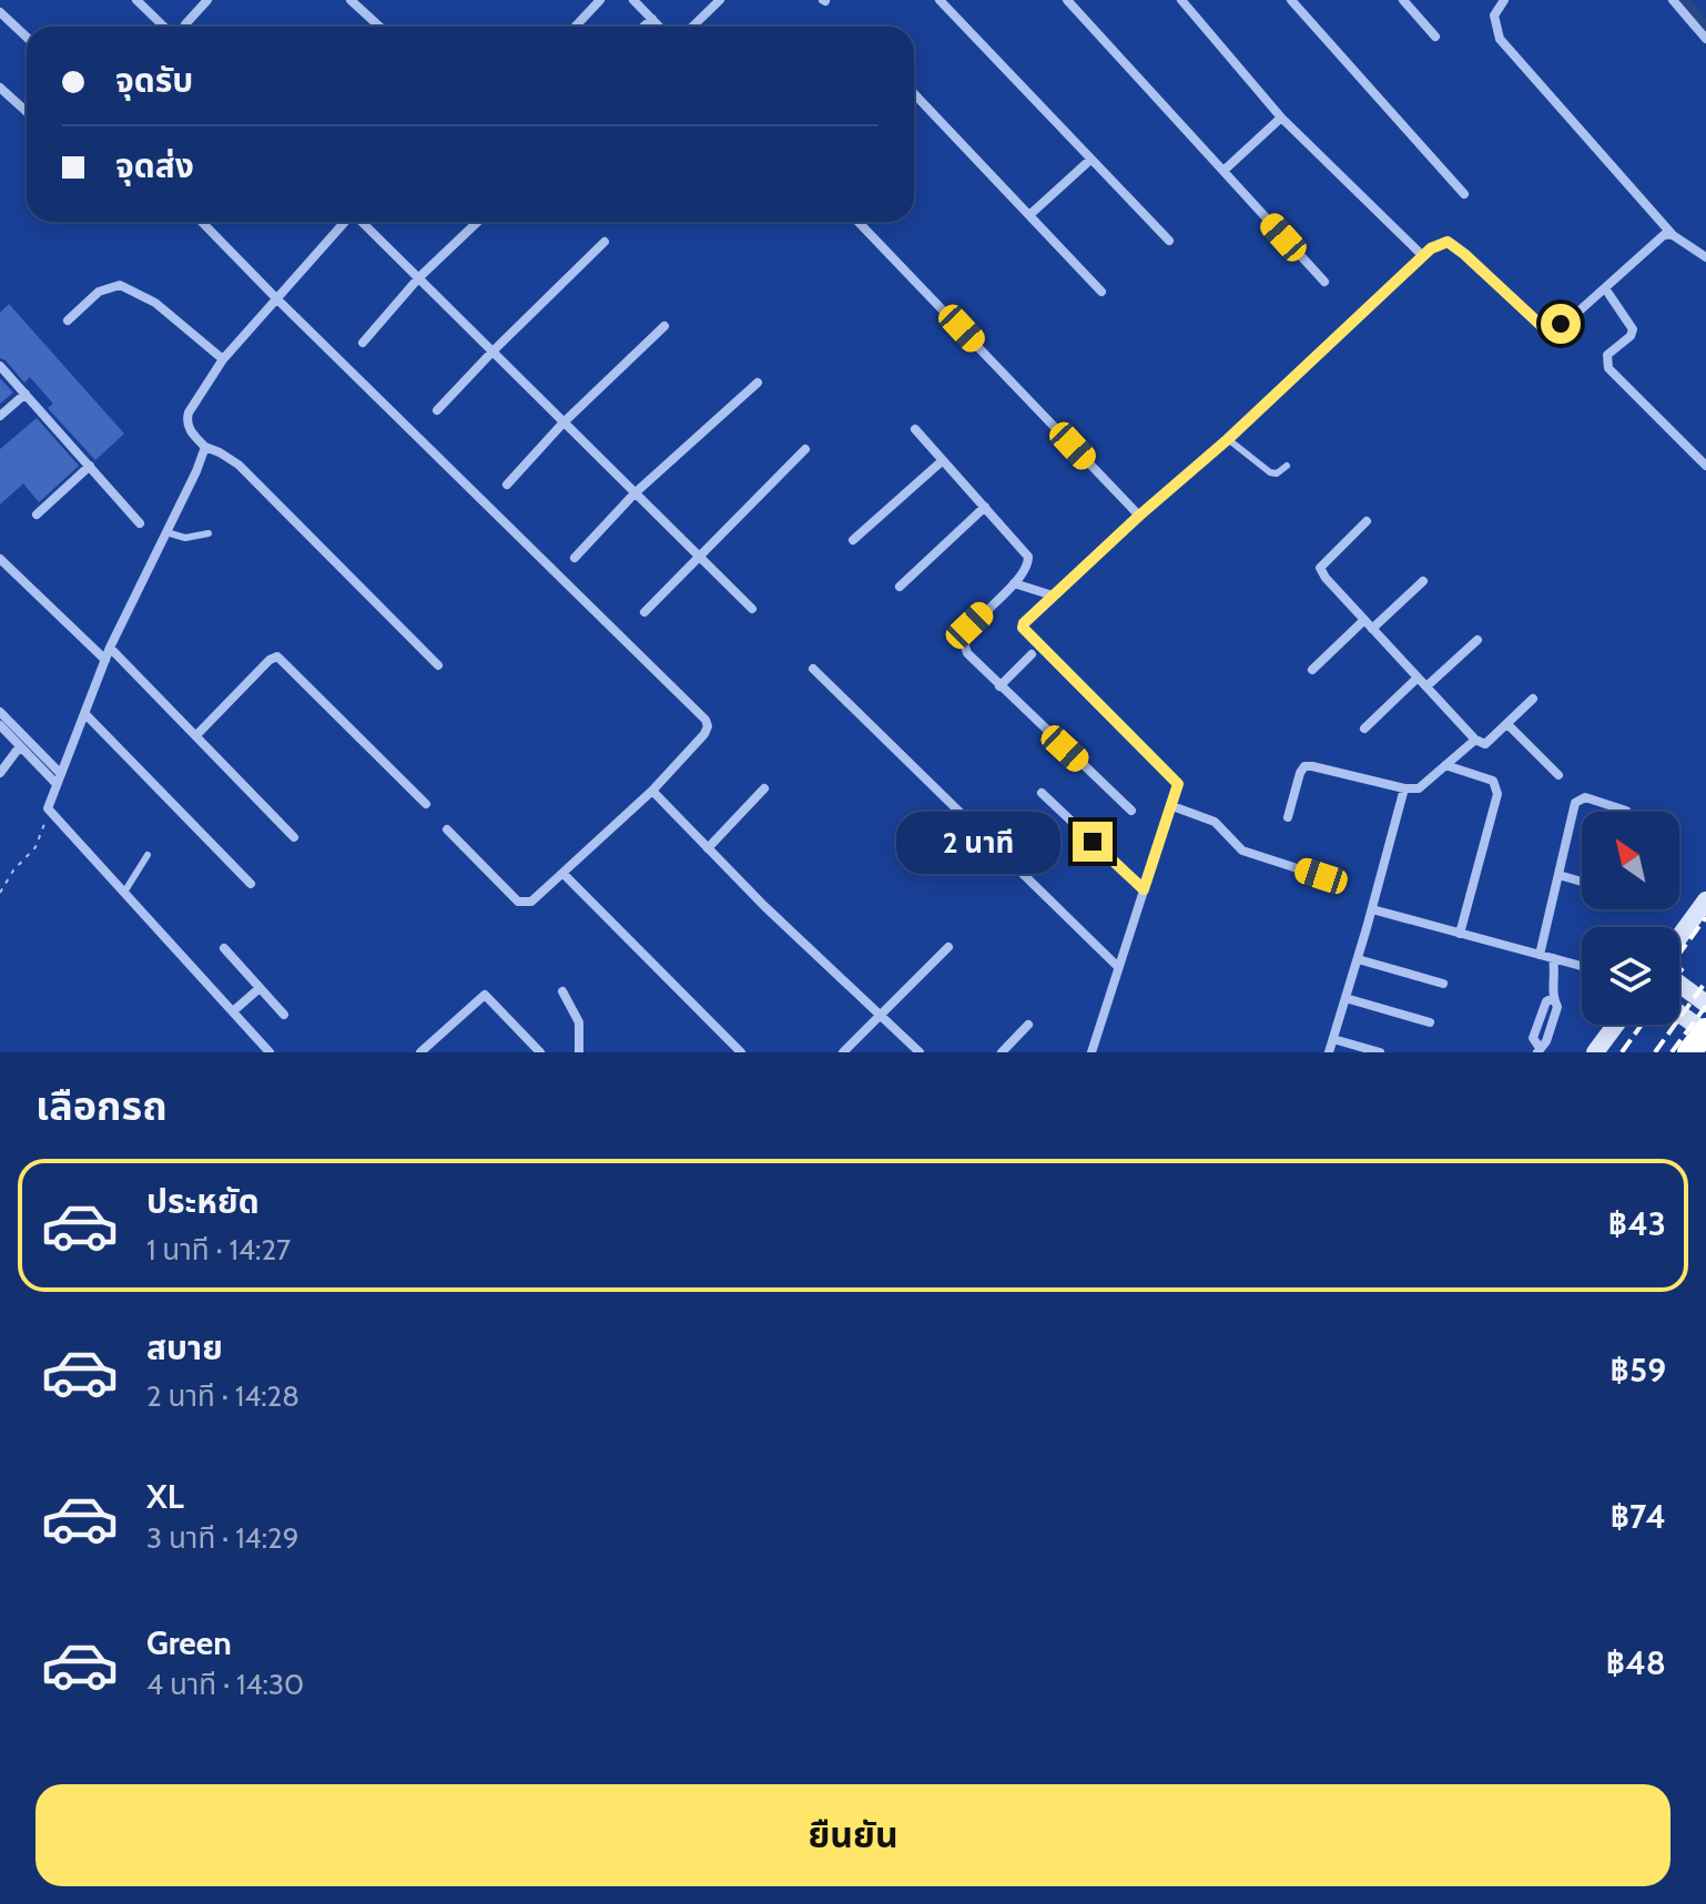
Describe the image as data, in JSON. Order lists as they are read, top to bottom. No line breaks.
{"north":"top left","page":{"banner":["จุดรับ","จุดส่ง"],"bubble":"2 นาที","heading":"เลือกรถ","list":[{"name":"ประหยัด","note":"1 นาที · 14:27","value":"฿43"},{"name":"สบาย","note":"2 นาที · 14:28","value":"฿59"},{"name":"XL","note":"3 นาที · 14:29","value":"฿74"},{"name":"Green","note":"4 นาที · 14:30","value":"฿48"}],"buttons":"ยืนยัน"}}
